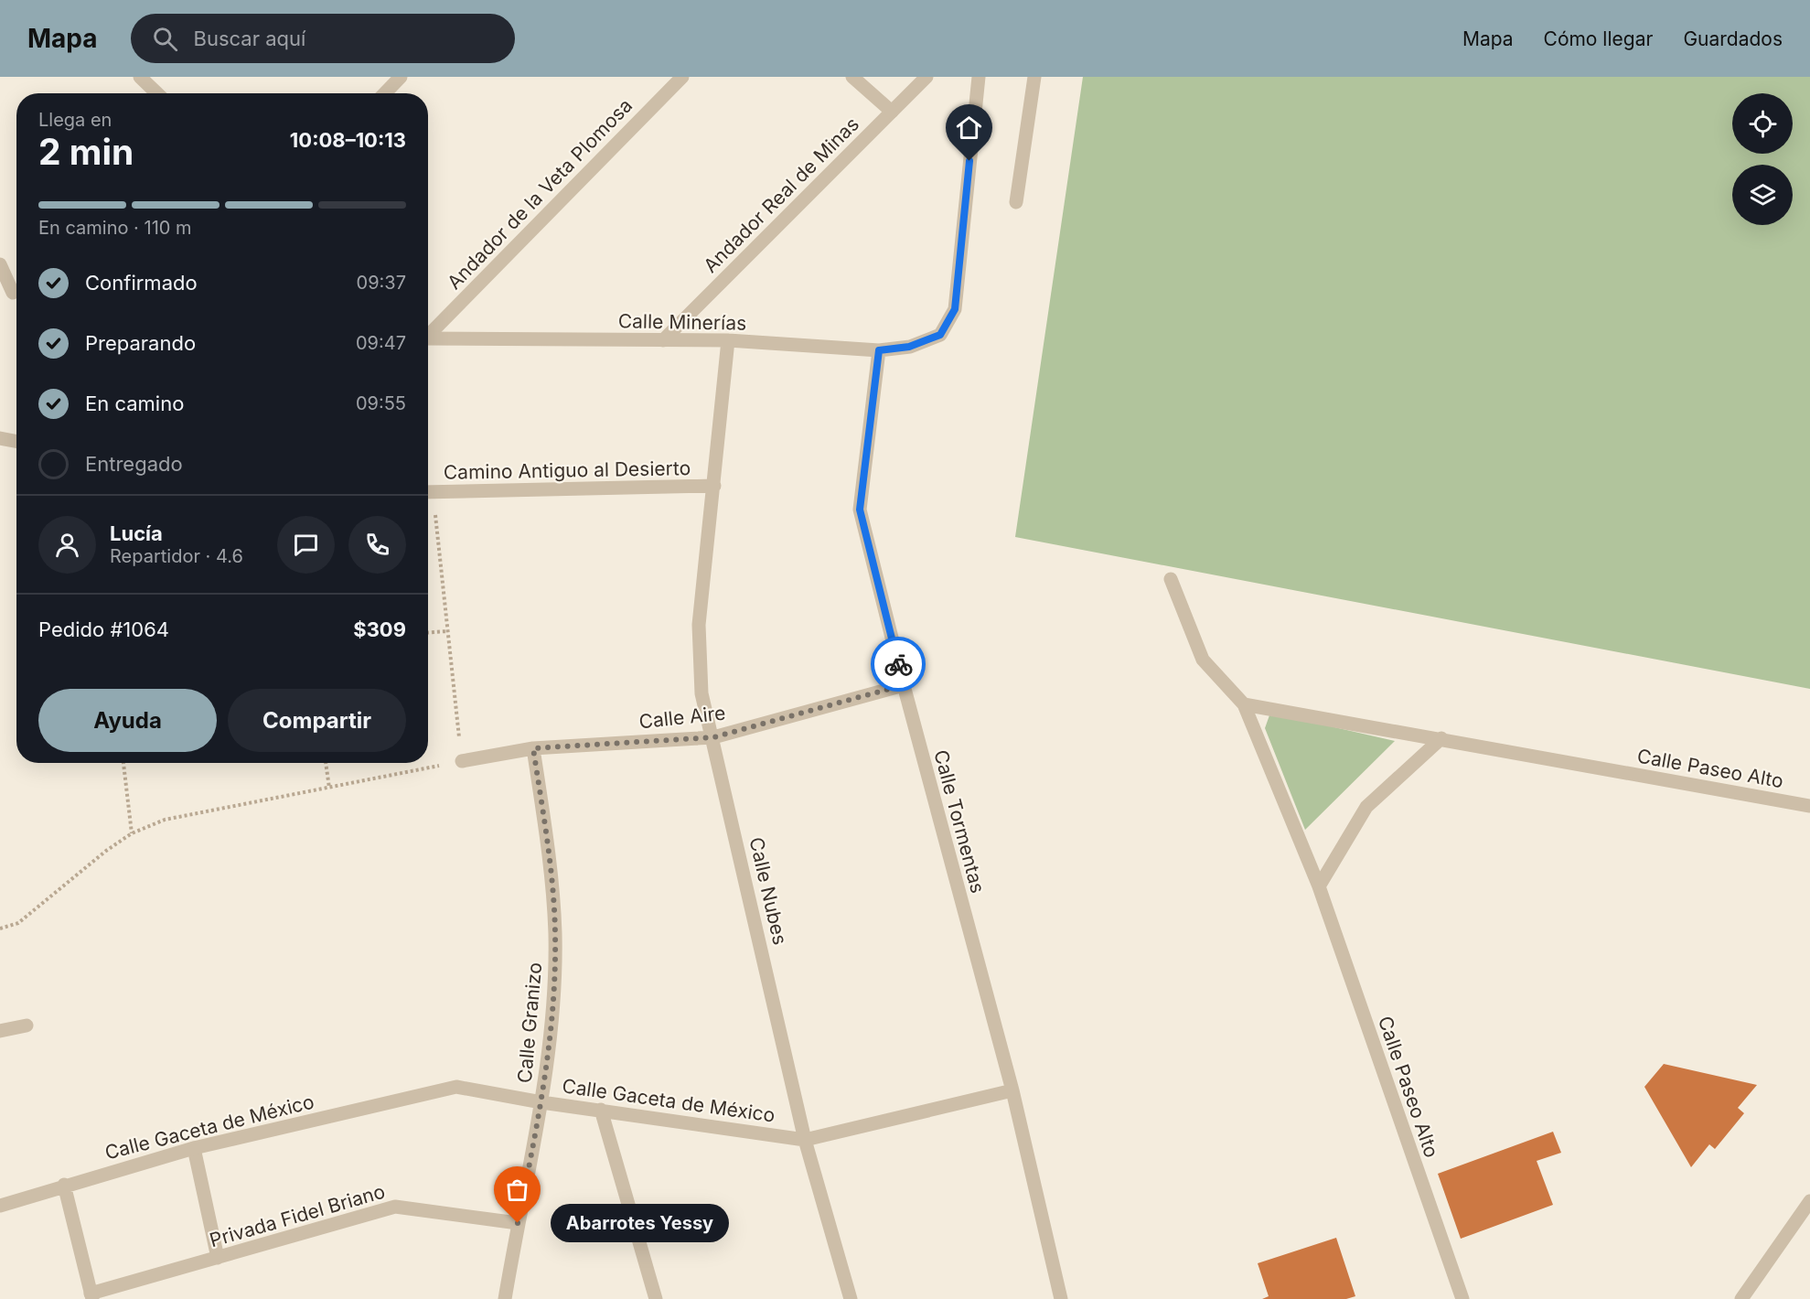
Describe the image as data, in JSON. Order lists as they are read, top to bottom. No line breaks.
{"streets":{"street":["Andador de la Veta Plomosa","Andador Real de Minas","Calle Minerías","Camino Antiguo al Desierto","Calle Aire","Calle Paseo Alto","Calle Tormentas","Calle Nubes","Calle Granizo","Calle Gaceta de México","Privada Fidel Briano"]},"crossings":[["Andador Real de Minas","Calle Minerías"],["Calle Minerías","Calle Tormentas"],["Calle Minerías","Calle Nubes"],["Camino Antiguo al Desierto","Calle Nubes"],["Calle Aire","Calle Tormentas"],["Calle Aire","Calle Nubes"],["Calle Aire","Calle Granizo"],["Calle Tormentas","Calle Gaceta de México"],["Calle Nubes","Calle Gaceta de México"],["Calle Granizo","Calle Gaceta de México"],["Calle Granizo","Privada Fidel Briano"]],"places":["Abarrotes Yessy"],"page":{"header":"Mapa","search":"Buscar aquí","nav":["Mapa","Cómo llegar","Guardados"],"heading":["2 min","Llega en","10:08–10:13"],"panel":["Lucía","Repartidor · 4.6","Pedido #1064","$309"],"bar":"En camino · 110 m","list":[["Confirmado","09:37"],["Preparando","09:47"],["En camino","09:55"],"Entregado"],"buttons":["Ayuda","Compartir"],"bubble":"Abarrotes Yessy"}}
